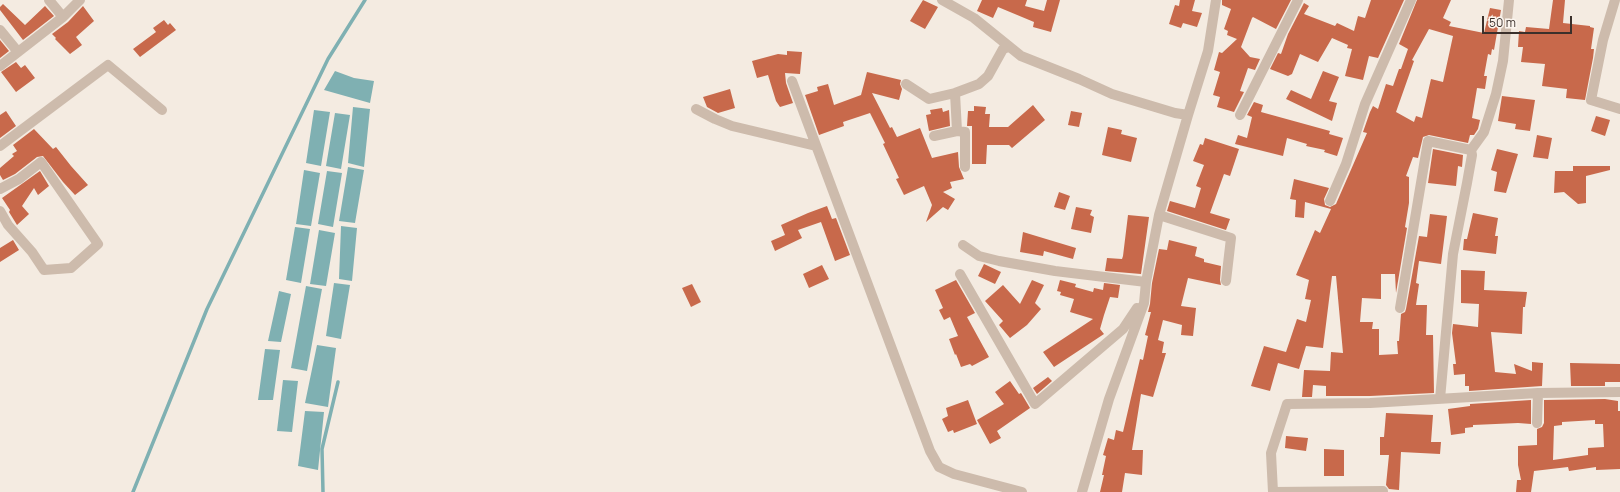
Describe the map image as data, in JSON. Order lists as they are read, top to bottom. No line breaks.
{"scale_bar":"50 m"}
